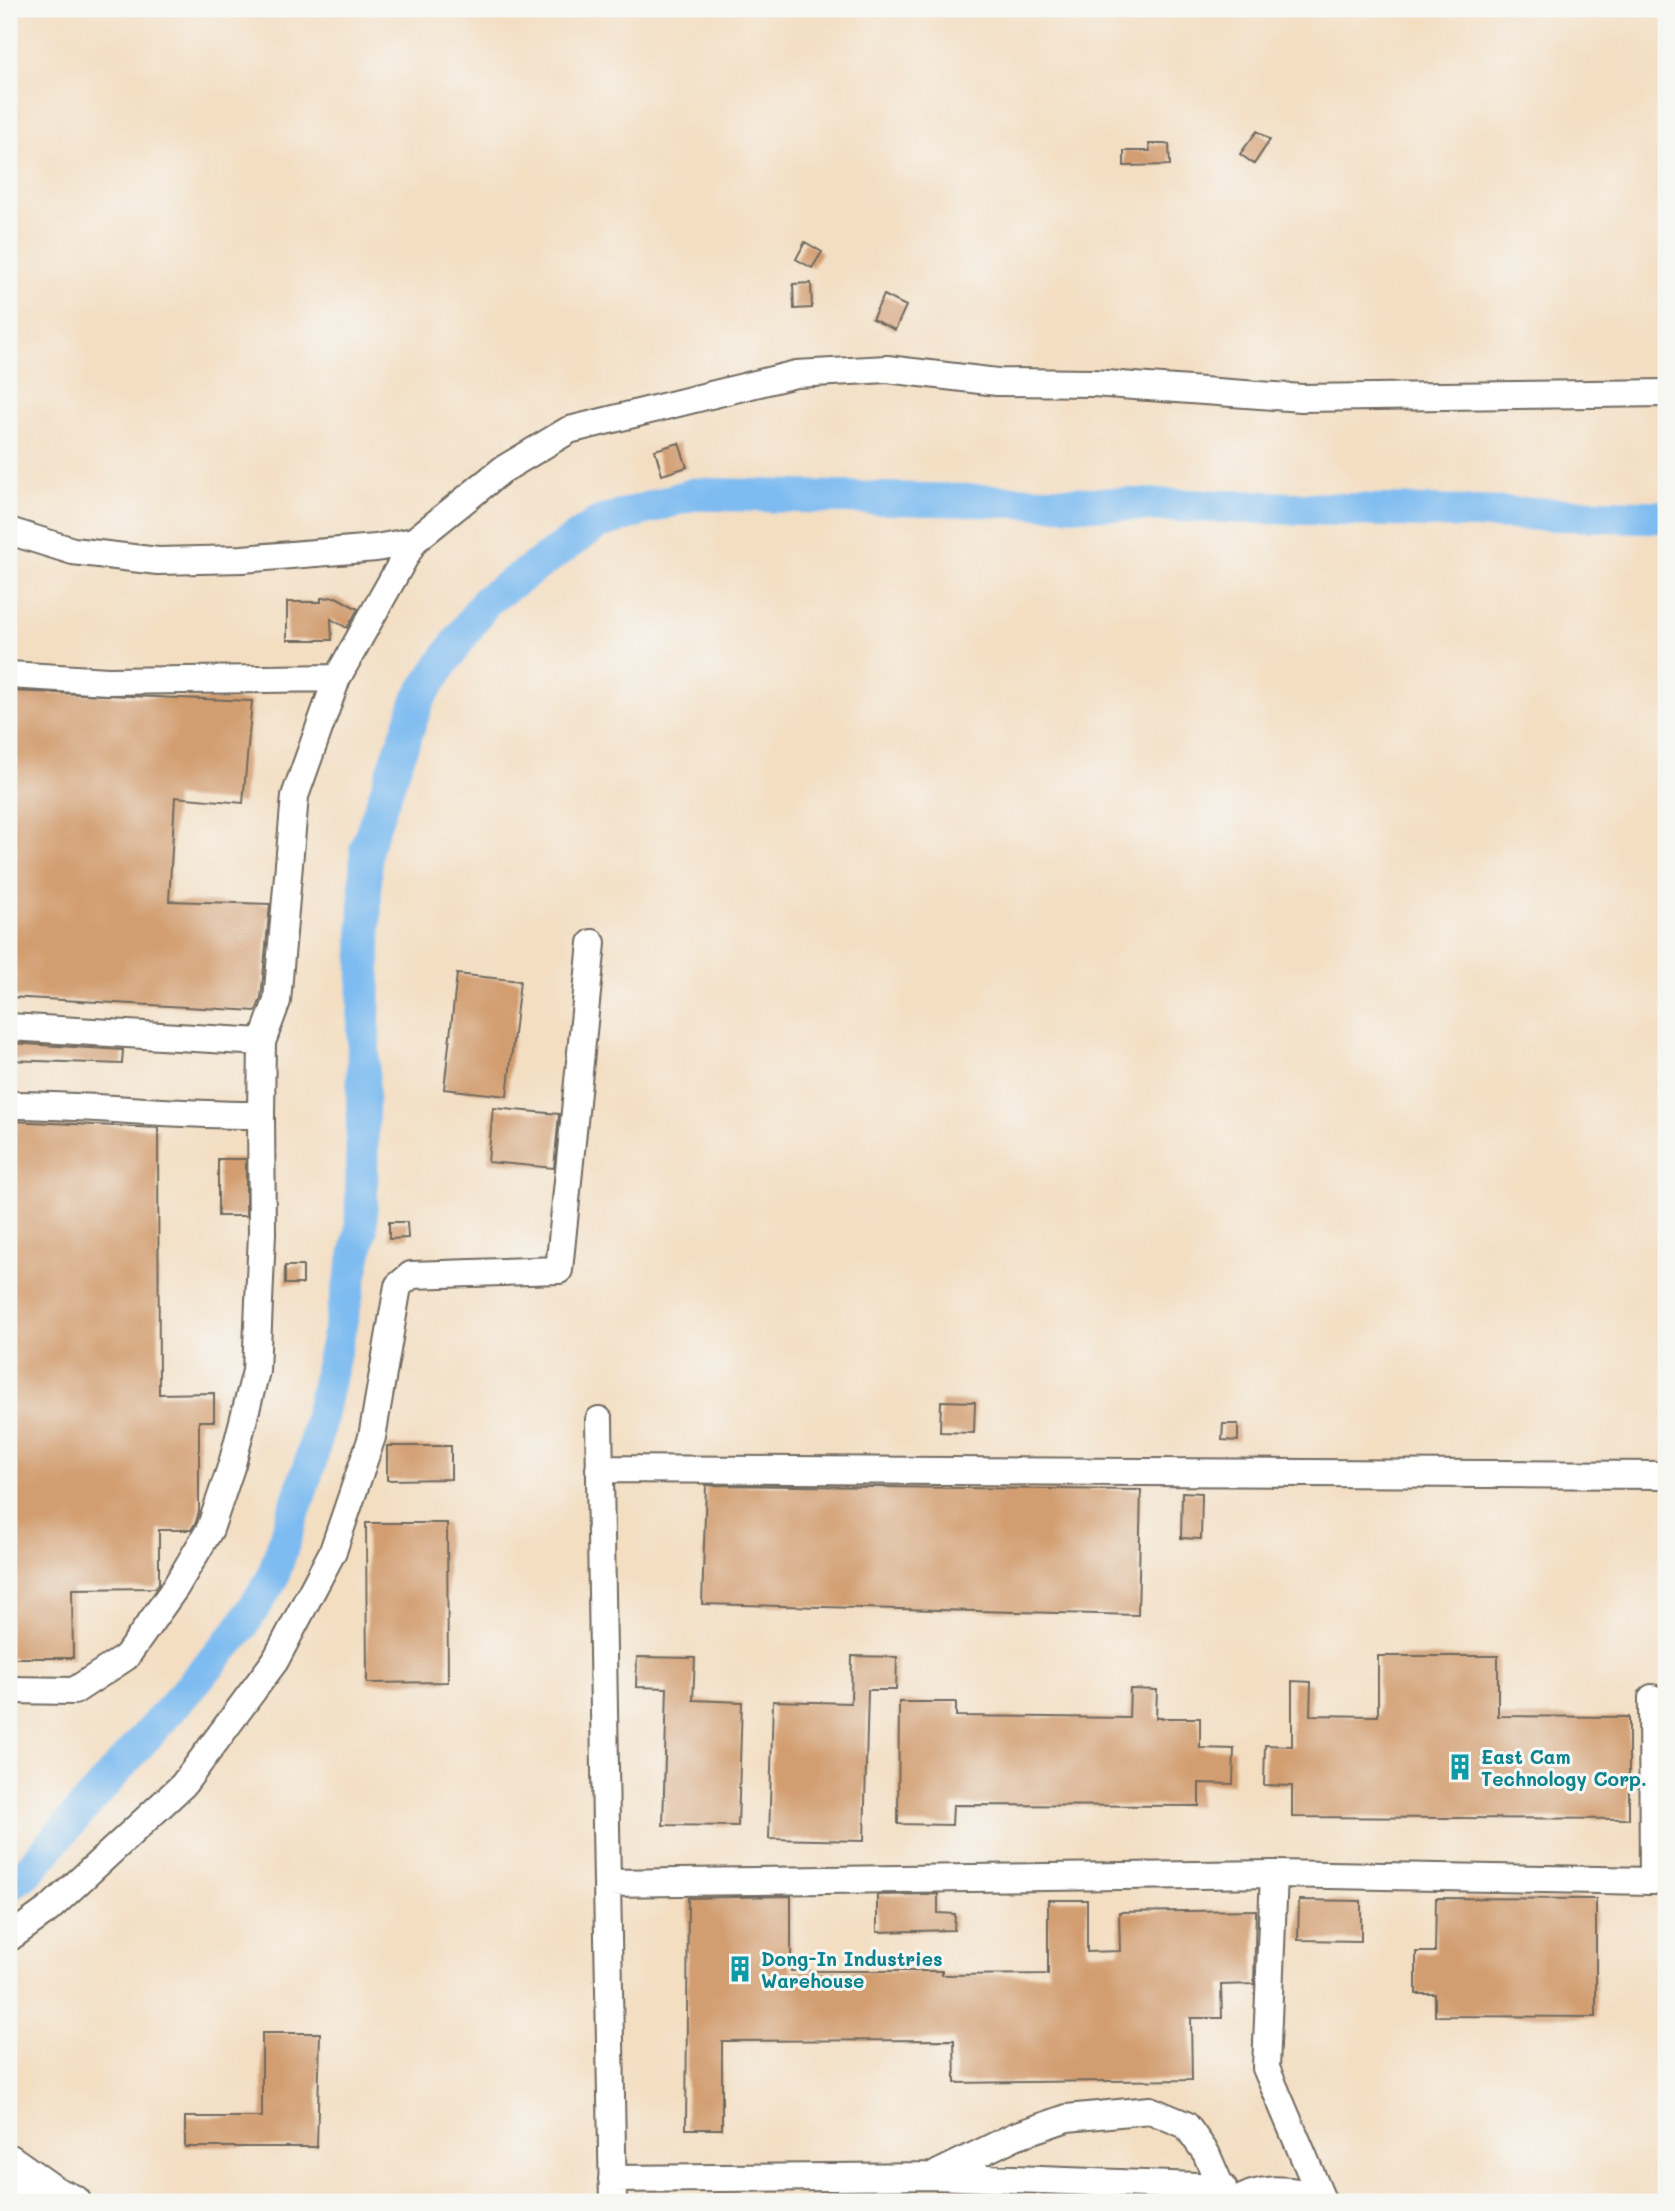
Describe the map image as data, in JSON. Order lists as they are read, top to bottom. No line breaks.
{"places":{"building":["East Cam Technology Corp.","Dong-In Industries Warehouse"]}}
